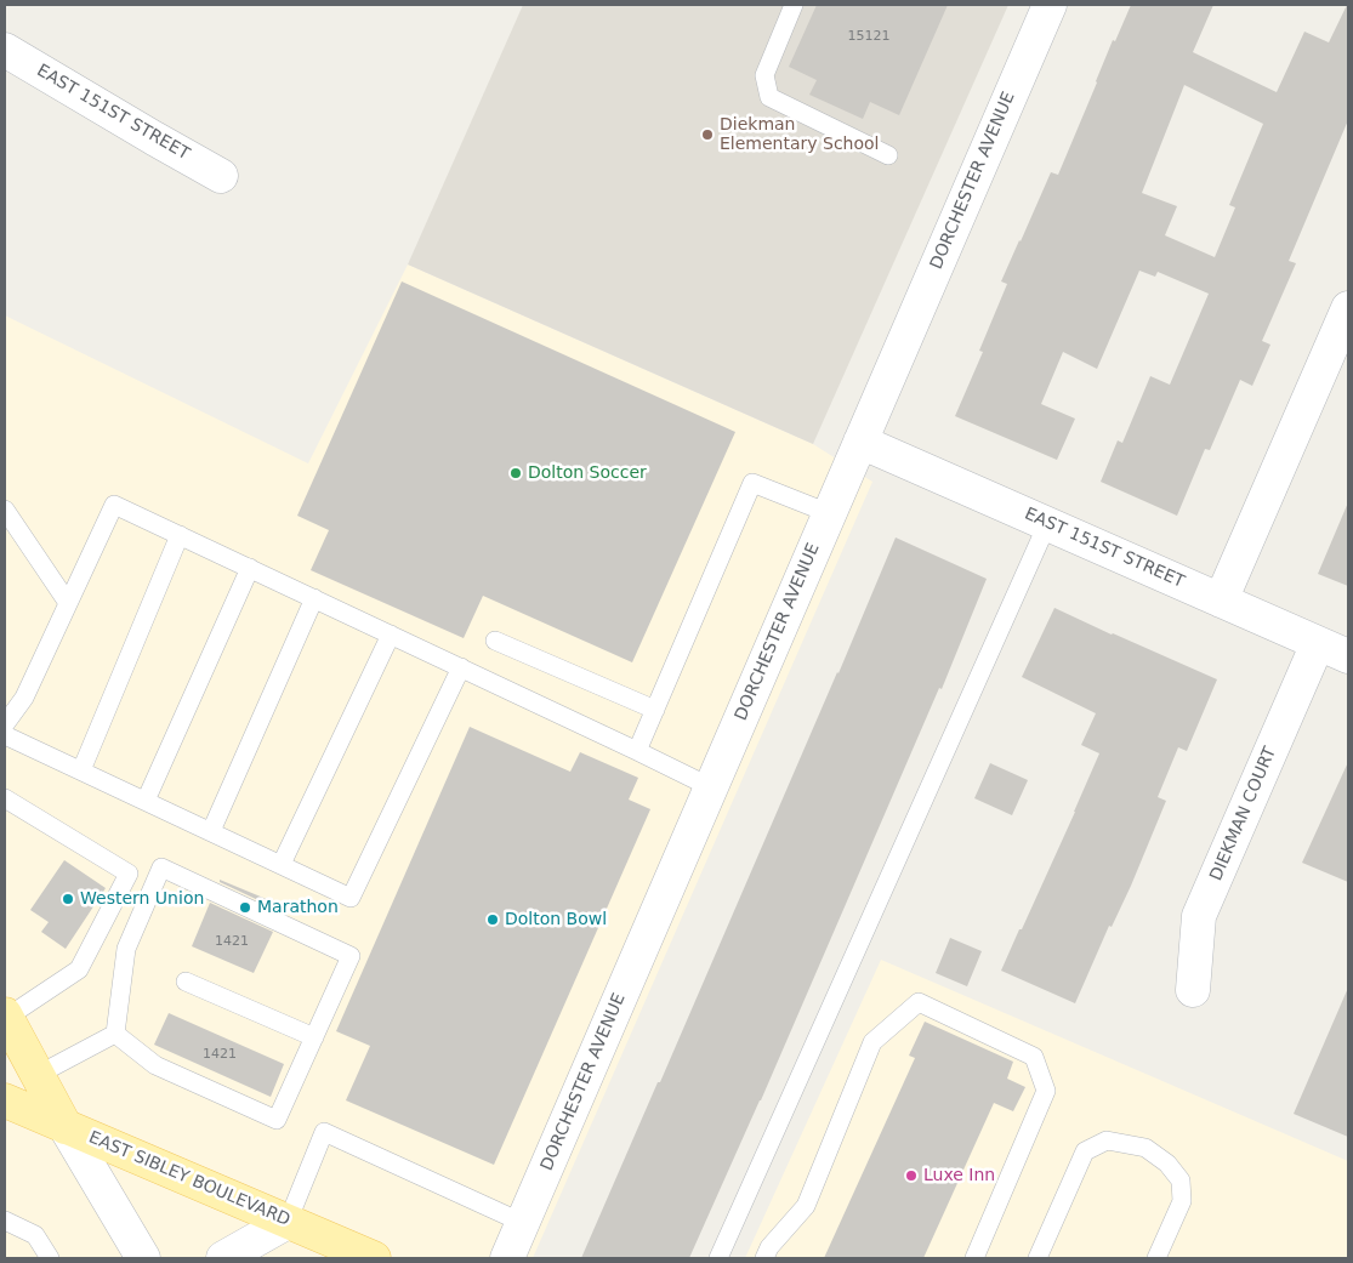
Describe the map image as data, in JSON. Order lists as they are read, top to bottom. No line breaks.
{"streets":{"main road":["EAST SIBLEY BOULEVARD"],"street":["EAST 151ST STREET","DORCHESTER AVENUE","DIEKMAN COURT"]},"crossings":[["EAST 151ST STREET","DORCHESTER AVENUE"],["EAST 151ST STREET","DIEKMAN COURT"]],"places":["Diekman Elementary School","Dolton Soccer","Western Union","Marathon","Dolton Bowl","Luxe Inn"],"house_numbers":["15121","1421","1421"]}
